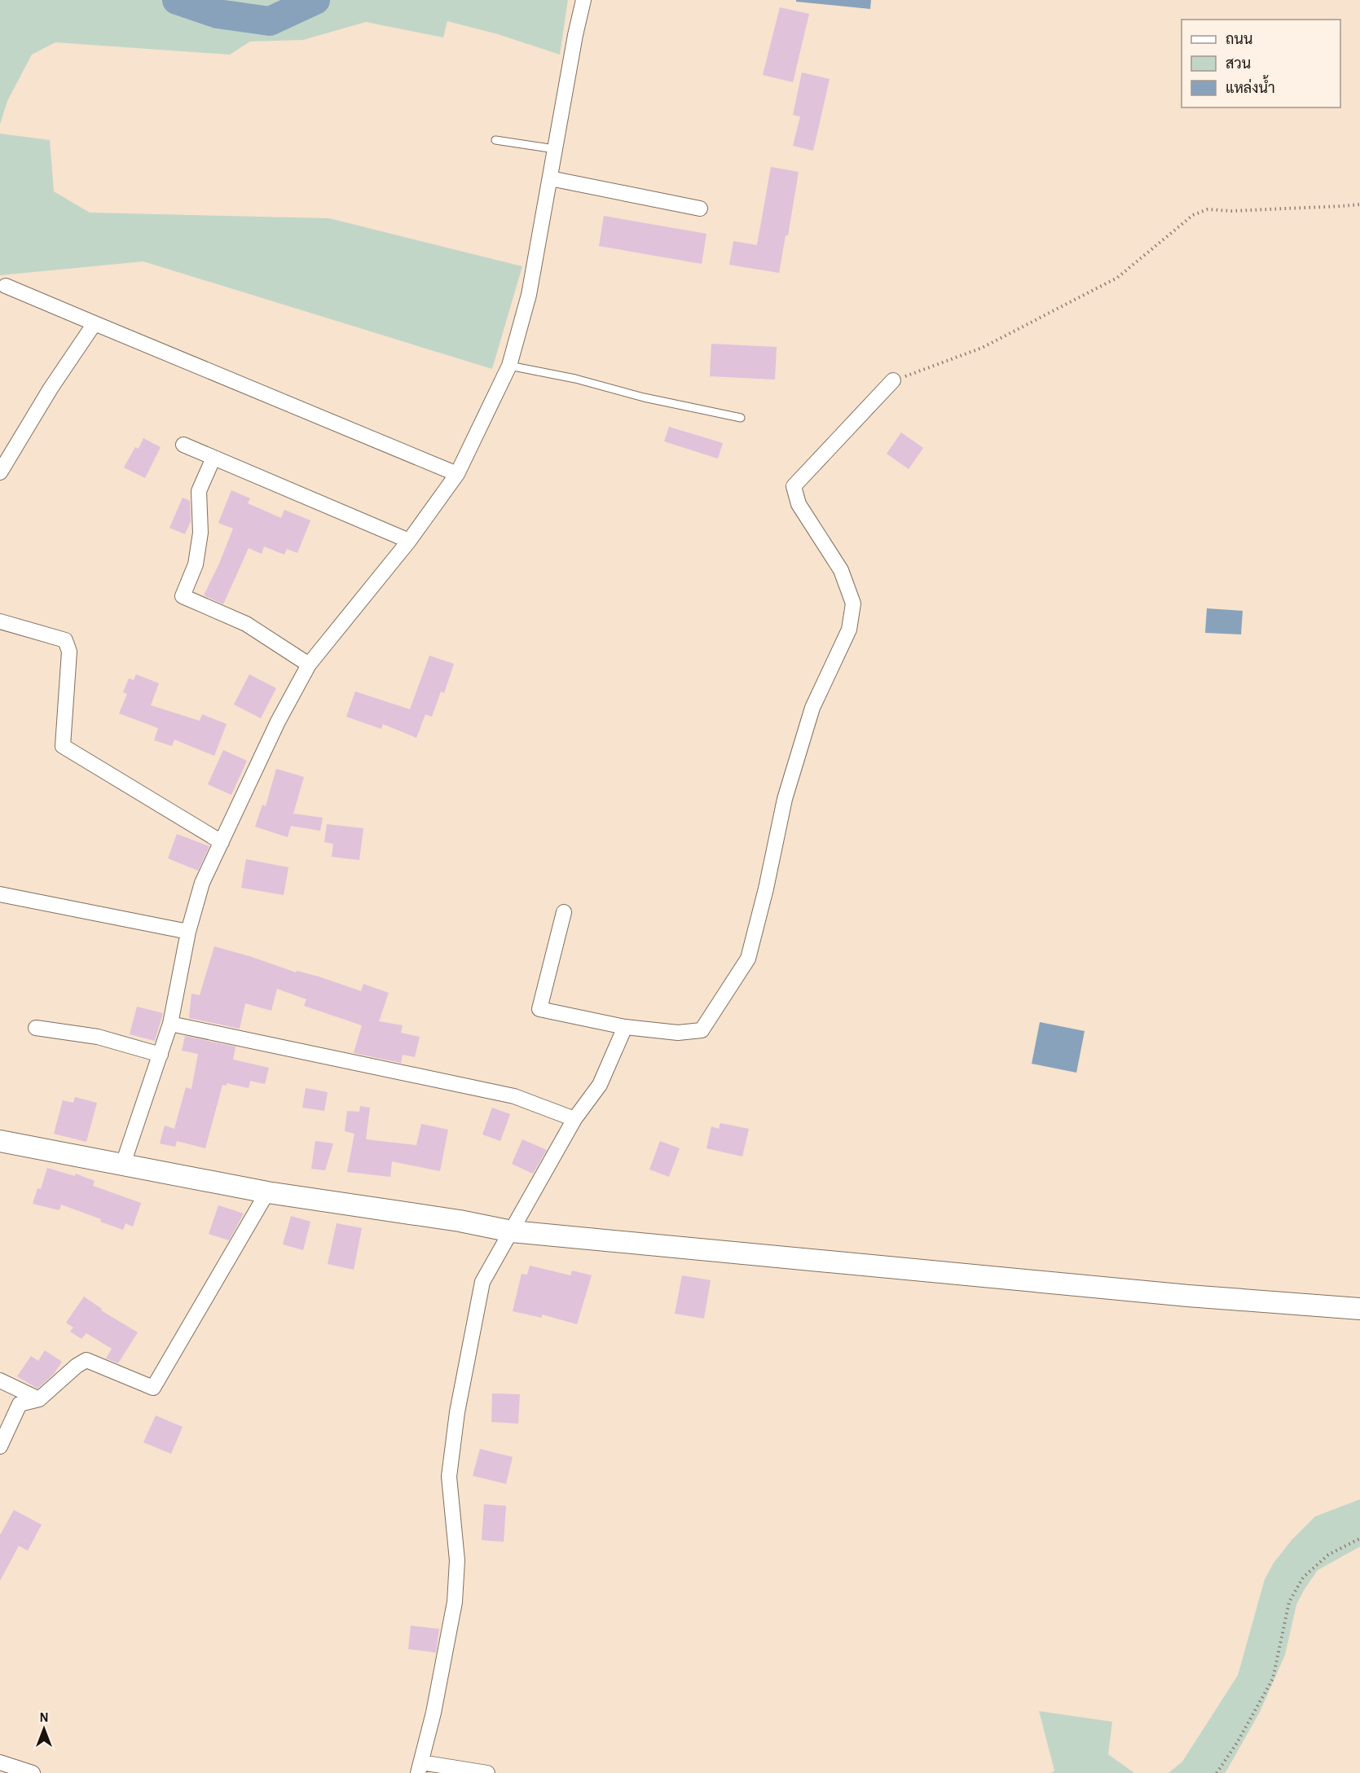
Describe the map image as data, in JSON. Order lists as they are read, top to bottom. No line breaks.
{"legend":["ถนน","สวน","แหล่งน้ำ"],"north":"top"}
